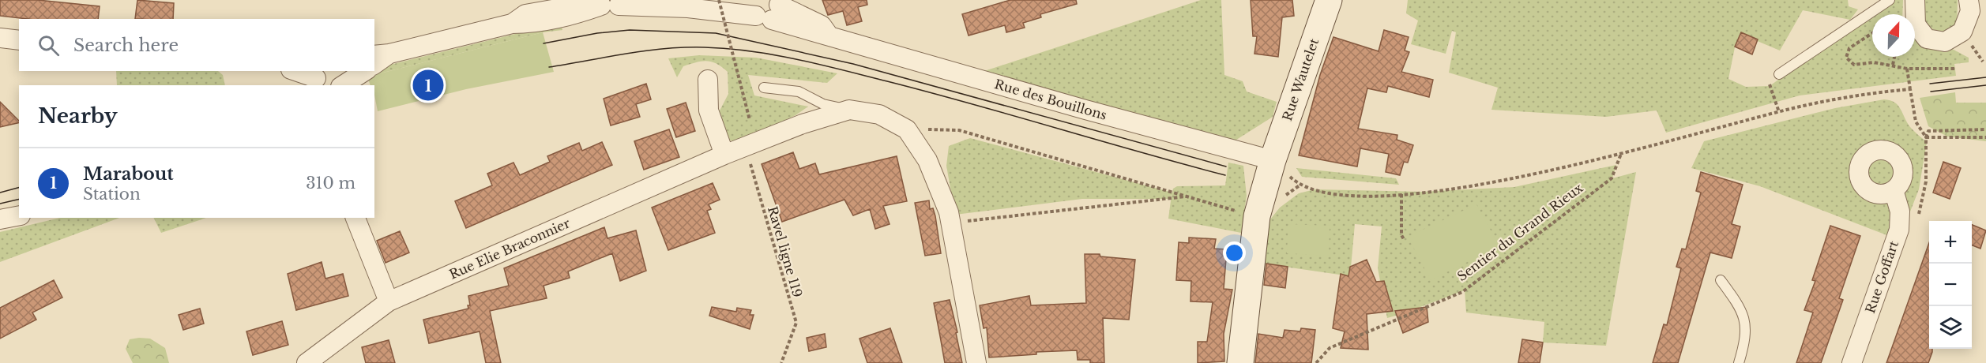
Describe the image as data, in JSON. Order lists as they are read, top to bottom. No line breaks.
{"streets":{"street":["Rue Wautelet","Rue des Bouillons","Rue Elie Braconnier","Rue Goffart"],"path":["Sentier du Grand Rieux","Ravel ligne 119"]},"crossings":[["Rue Wautelet","Rue des Bouillons"],["Rue Elie Braconnier","Ravel ligne 119"]],"north":"top","page":{"search":"Search here","pins":"1","heading":"Nearby","list":[{"mark":"1","name":"Marabout","note":"Station","value":"310 m"}],"map_buttons":["+","−"]}}
